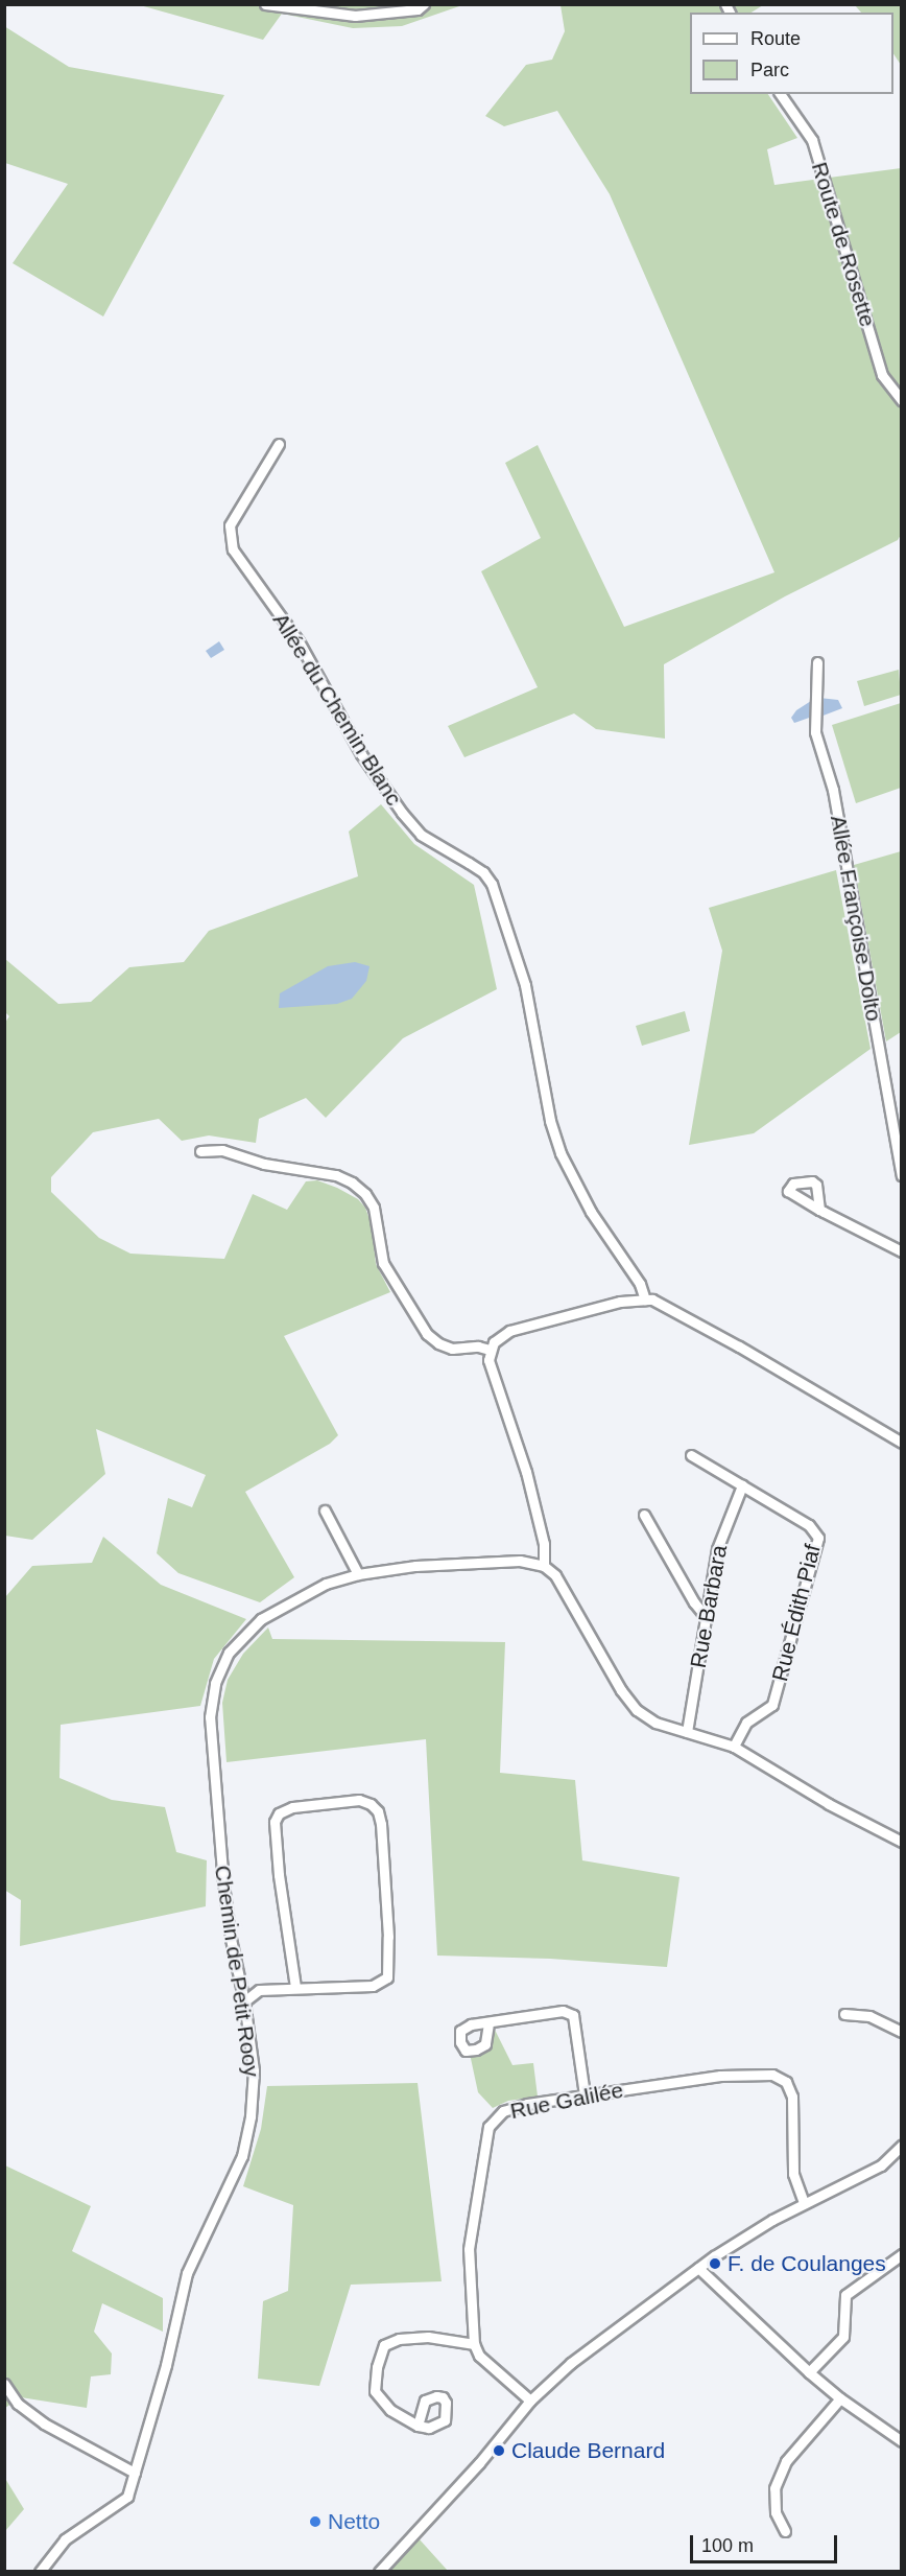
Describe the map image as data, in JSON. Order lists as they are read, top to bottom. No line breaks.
{"streets":{"street":["Route de Rosette","Allée du Chemin Blanc","Allée Françoise Dolto","Rue Barbara","Rue Édith Piaf","Chemin de Petit Rooy","Rue Galilée"]},"crossings":[["Rue Barbara","Rue Édith Piaf"]],"places":["F. de Coulanges","Claude Bernard","Netto"],"legend":["Route","Parc"],"scale_bar":"100 m"}
